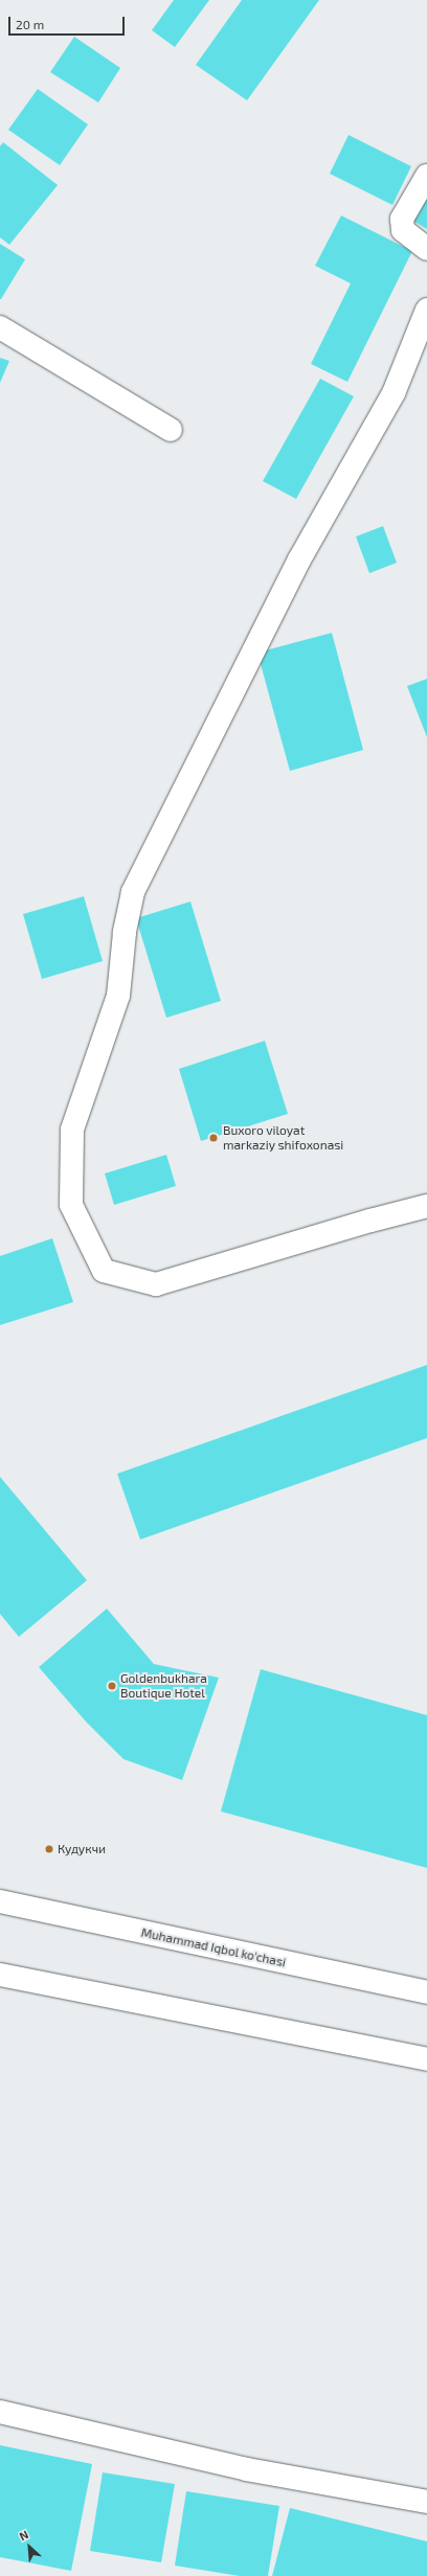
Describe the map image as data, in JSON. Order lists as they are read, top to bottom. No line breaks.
{"streets":{"main road":["Muhammad Iqbol ko'chasi"]},"places":["Buxoro viloyat markaziy shifoxonasi","Goldenbukhara Boutique Hotel","Кудукчи"],"scale_bar":"20 m","north":"top left"}
